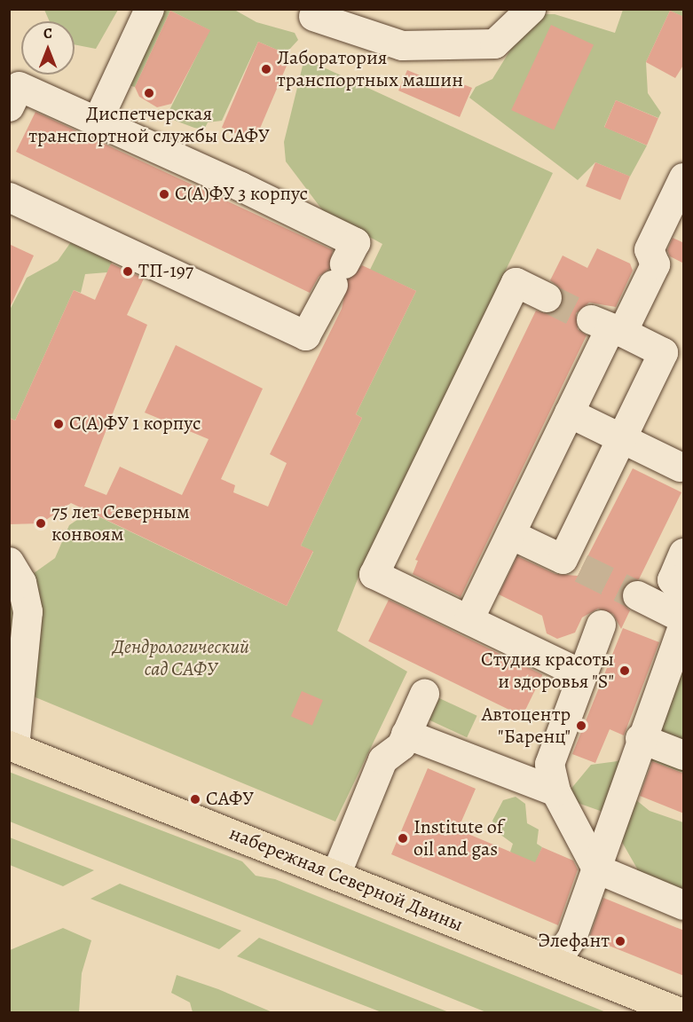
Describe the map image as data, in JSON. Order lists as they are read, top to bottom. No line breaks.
{"streets":{"main road":["набережная Северной Двины"]},"parks":["Дендрологический сад САФУ"],"places":["Лаборатория транспортных машин","Диспетчерская транспортной службы САФУ","С(А)ФУ 3 корпус","ТП-197","С(А)ФУ 1 корпус","75 лет Северным конвоям","Студия красоты и здоровья \"S\"","Автоцентр \"Баренц\"","САФУ","Institute of oil and gas","Элефант"],"north":"top"}
